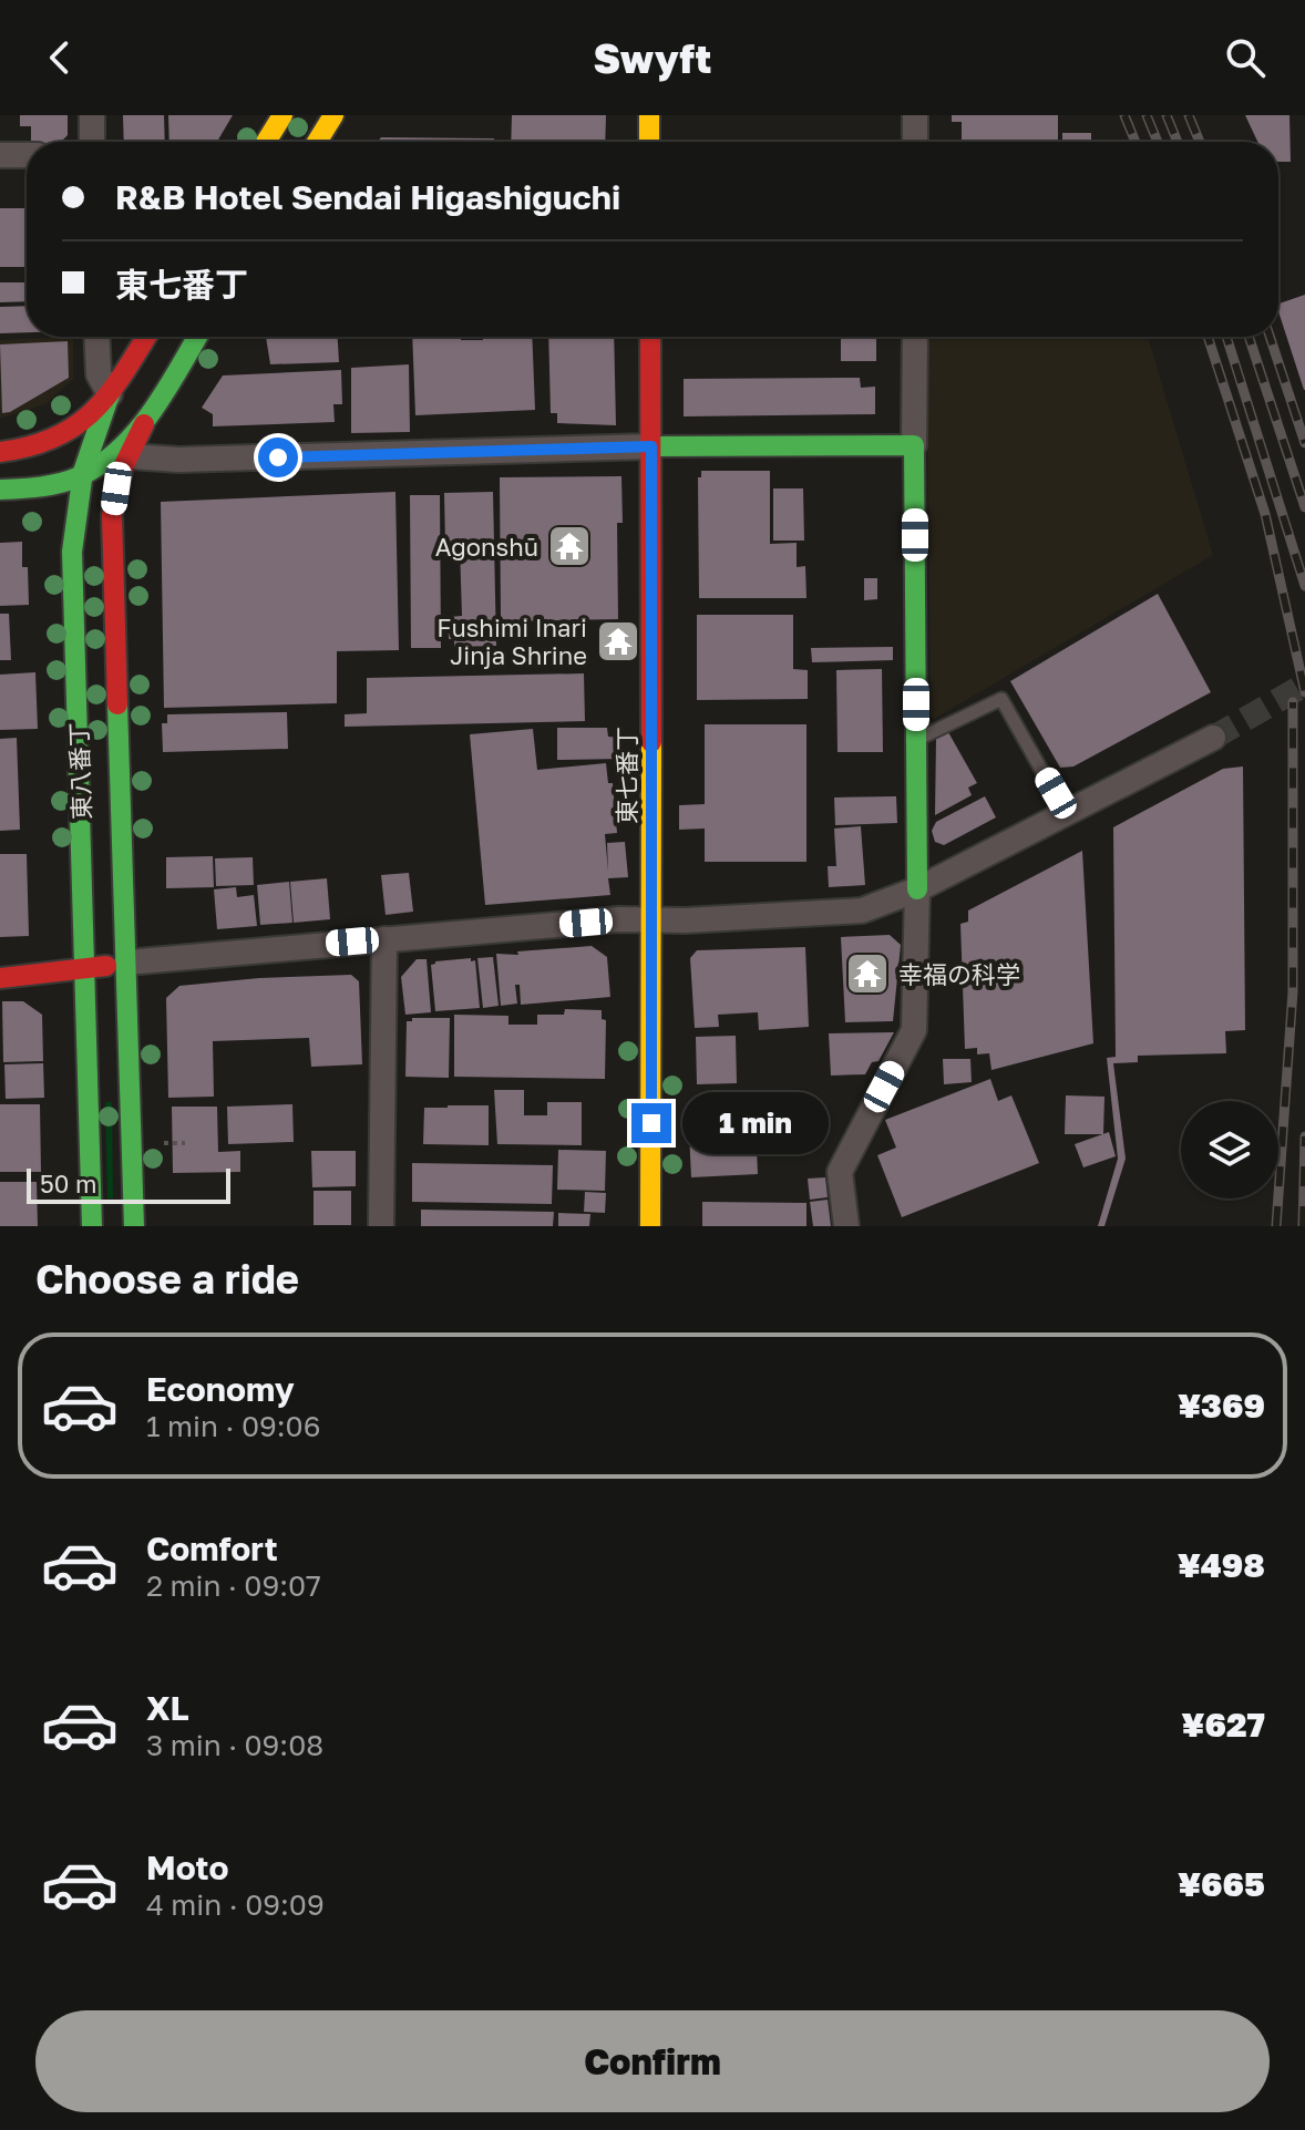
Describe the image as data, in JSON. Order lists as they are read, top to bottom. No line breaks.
{"streets":{"street":["東八番丁","東七番丁"]},"places":{"temple":["Agonshū","Fushimi Inari Jinja Shrine","幸福の科学"]},"scale_bar":"50 m","page":{"header":"Swyft","banner":["R&B Hotel Sendai Higashiguchi","東七番丁"],"bubble":"1 min","scale":"50 m","heading":"Choose a ride","list":[{"name":"Economy","note":"1 min · 09:06","value":"¥369"},{"name":"Comfort","note":"2 min · 09:07","value":"¥498"},{"name":"XL","note":"3 min · 09:08","value":"¥627"},{"name":"Moto","note":"4 min · 09:09","value":"¥665"}],"buttons":"Confirm"}}
